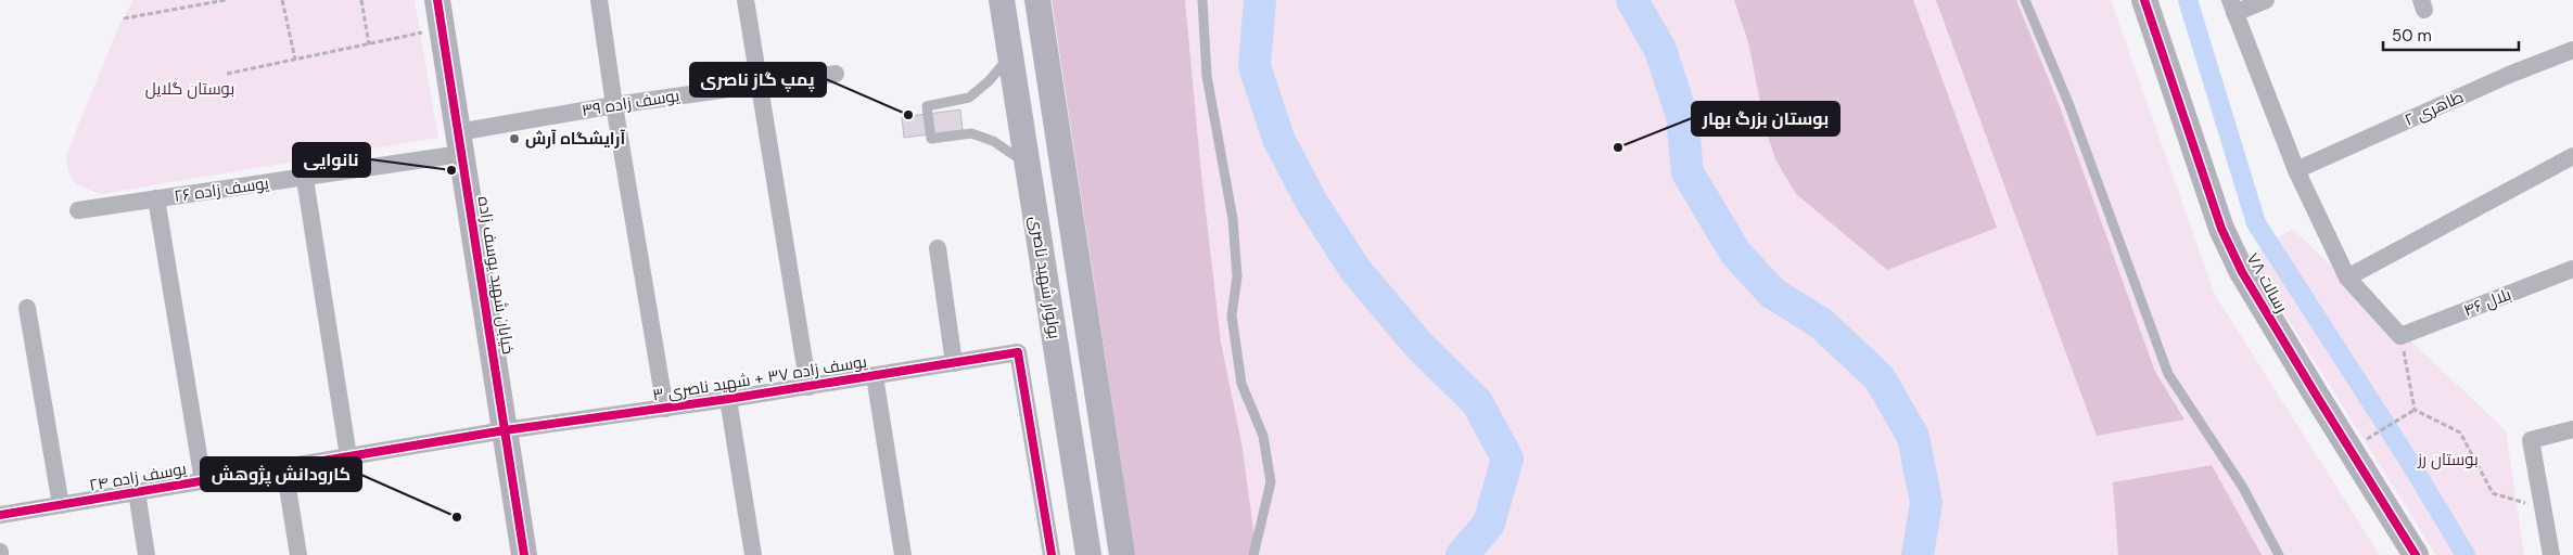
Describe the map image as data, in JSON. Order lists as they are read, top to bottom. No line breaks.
{"streets":{"street":["یوسف زاده ۳۹","طاهری ۲","یوسف زاده ۲۶","خیابان شهید یوسف زاده","بولوار شهید ناصری","رسالت ۷۸","بلال ۴۶","یوسف زاده ۳۷ + شهید ناصری ۳","یوسف زاده ۲۴"]},"crossings":[["یوسف زاده ۳۹","یوسف زاده ۲۶"],["یوسف زاده ۳۹","خیابان شهید یوسف زاده"],["یوسف زاده ۲۶","خیابان شهید یوسف زاده"],["خیابان شهید یوسف زاده","یوسف زاده ۳۷ + شهید ناصری ۳"],["خیابان شهید یوسف زاده","یوسف زاده ۲۴"],["یوسف زاده ۳۷ + شهید ناصری ۳","یوسف زاده ۲۴"]],"parks":["بوستان گلایل","بوستان رز"],"places":["پمپ گاز ناصری","آرایشگاه آرش","بوستان بزرگ بهار","نانوایی","کارودانش پژوهش"],"scale_bar":"50 m"}
